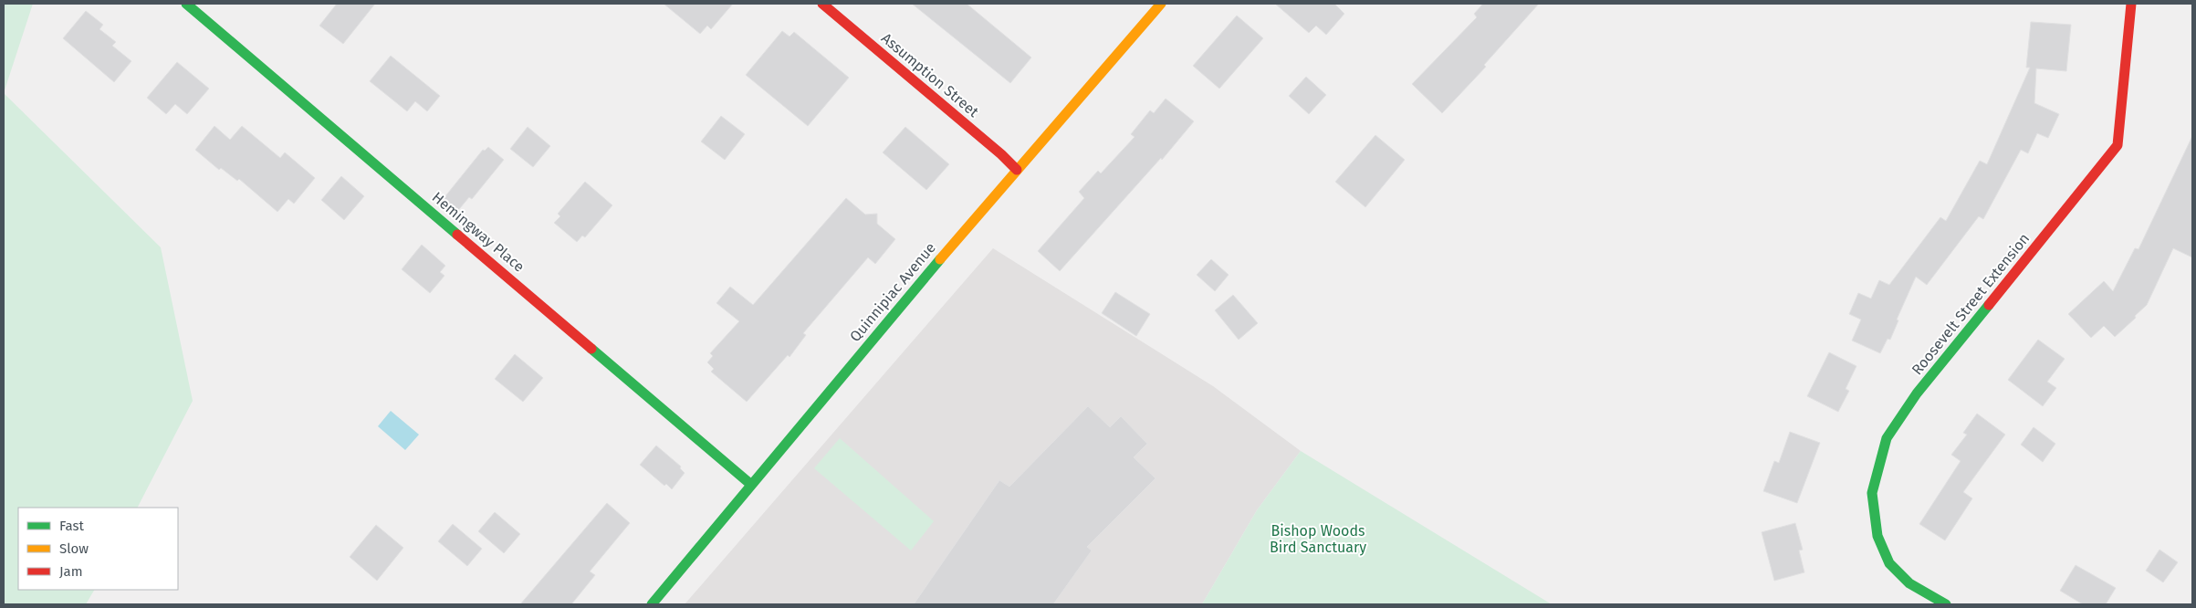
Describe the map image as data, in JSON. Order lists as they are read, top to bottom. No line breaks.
{"streets":{"street":["Assumption Street","Hemingway Place","Quinnipiac Avenue","Roosevelt Street Extension"]},"crossings":[["Assumption Street","Quinnipiac Avenue"],["Hemingway Place","Quinnipiac Avenue"]],"parks":["Bishop Woods Bird Sanctuary"],"legend":["Fast","Slow","Jam"]}
